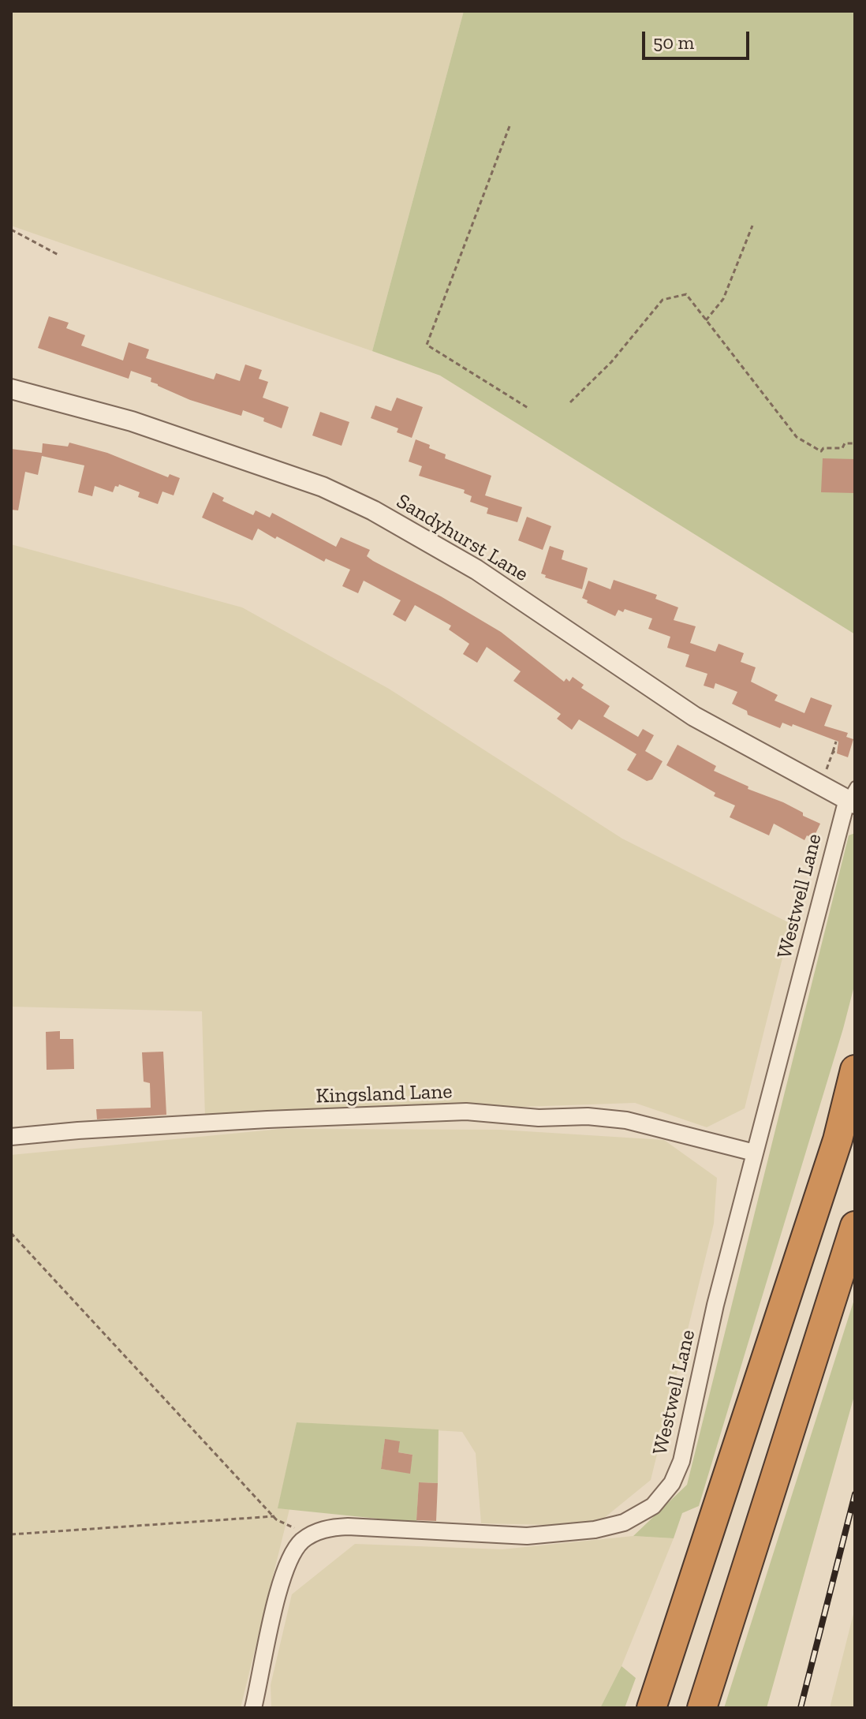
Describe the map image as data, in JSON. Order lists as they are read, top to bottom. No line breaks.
{"streets":{"street":["Sandyhurst Lane","Westwell Lane","Kingsland Lane"]},"crossings":[["Sandyhurst Lane","Westwell Lane"],["Westwell Lane","Kingsland Lane"]],"scale_bar":"50 m"}
